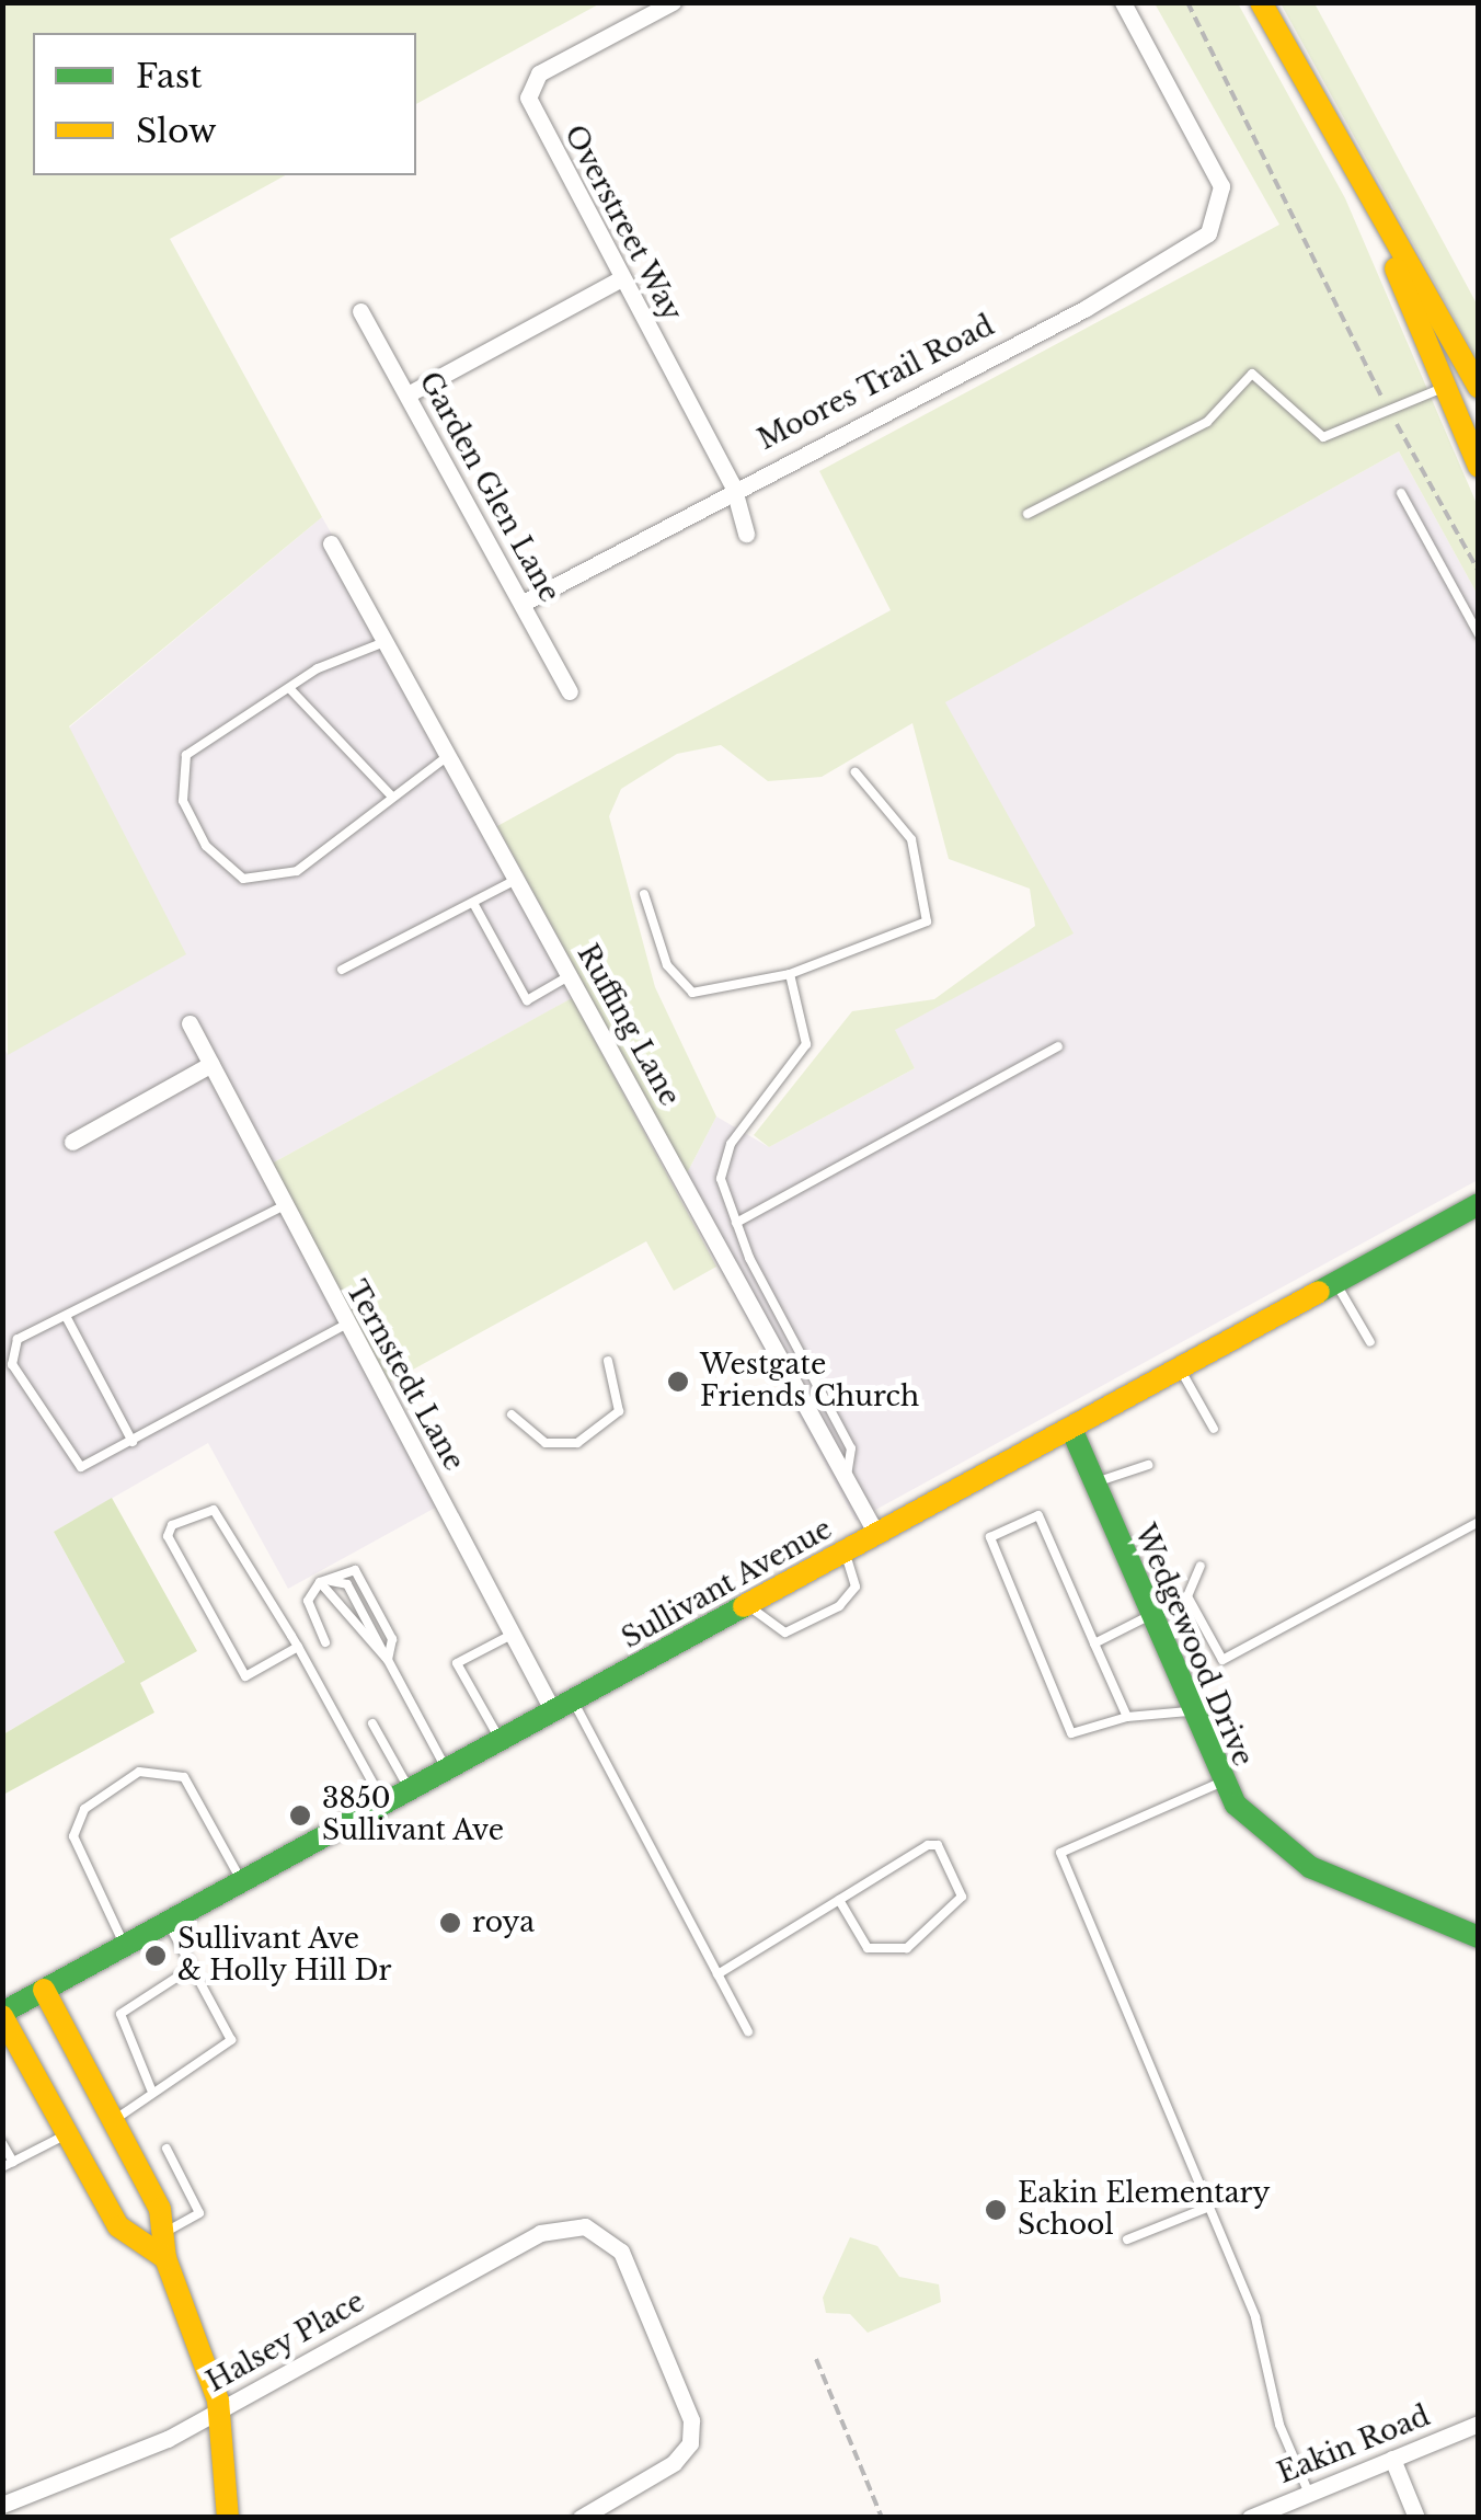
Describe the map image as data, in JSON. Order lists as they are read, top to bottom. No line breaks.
{"streets":{"main road":["Sullivant Avenue","Wedgewood Drive"],"street":["Overstreet Way","Moores Trail Road","Garden Glen Lane","Ruffing Lane","Ternstedt Lane","Halsey Place","Eakin Road"]},"crossings":[["Overstreet Way","Moores Trail Road"],["Moores Trail Road","Garden Glen Lane"],["Ruffing Lane","Sullivant Avenue"],["Ternstedt Lane","Sullivant Avenue"],["Sullivant Avenue","Wedgewood Drive"]],"places":["Westgate Friends Church","3850 Sullivant Ave","roya","Sullivant Ave & Holly Hill Dr","Eakin Elementary School"],"legend":["Fast","Slow"]}
